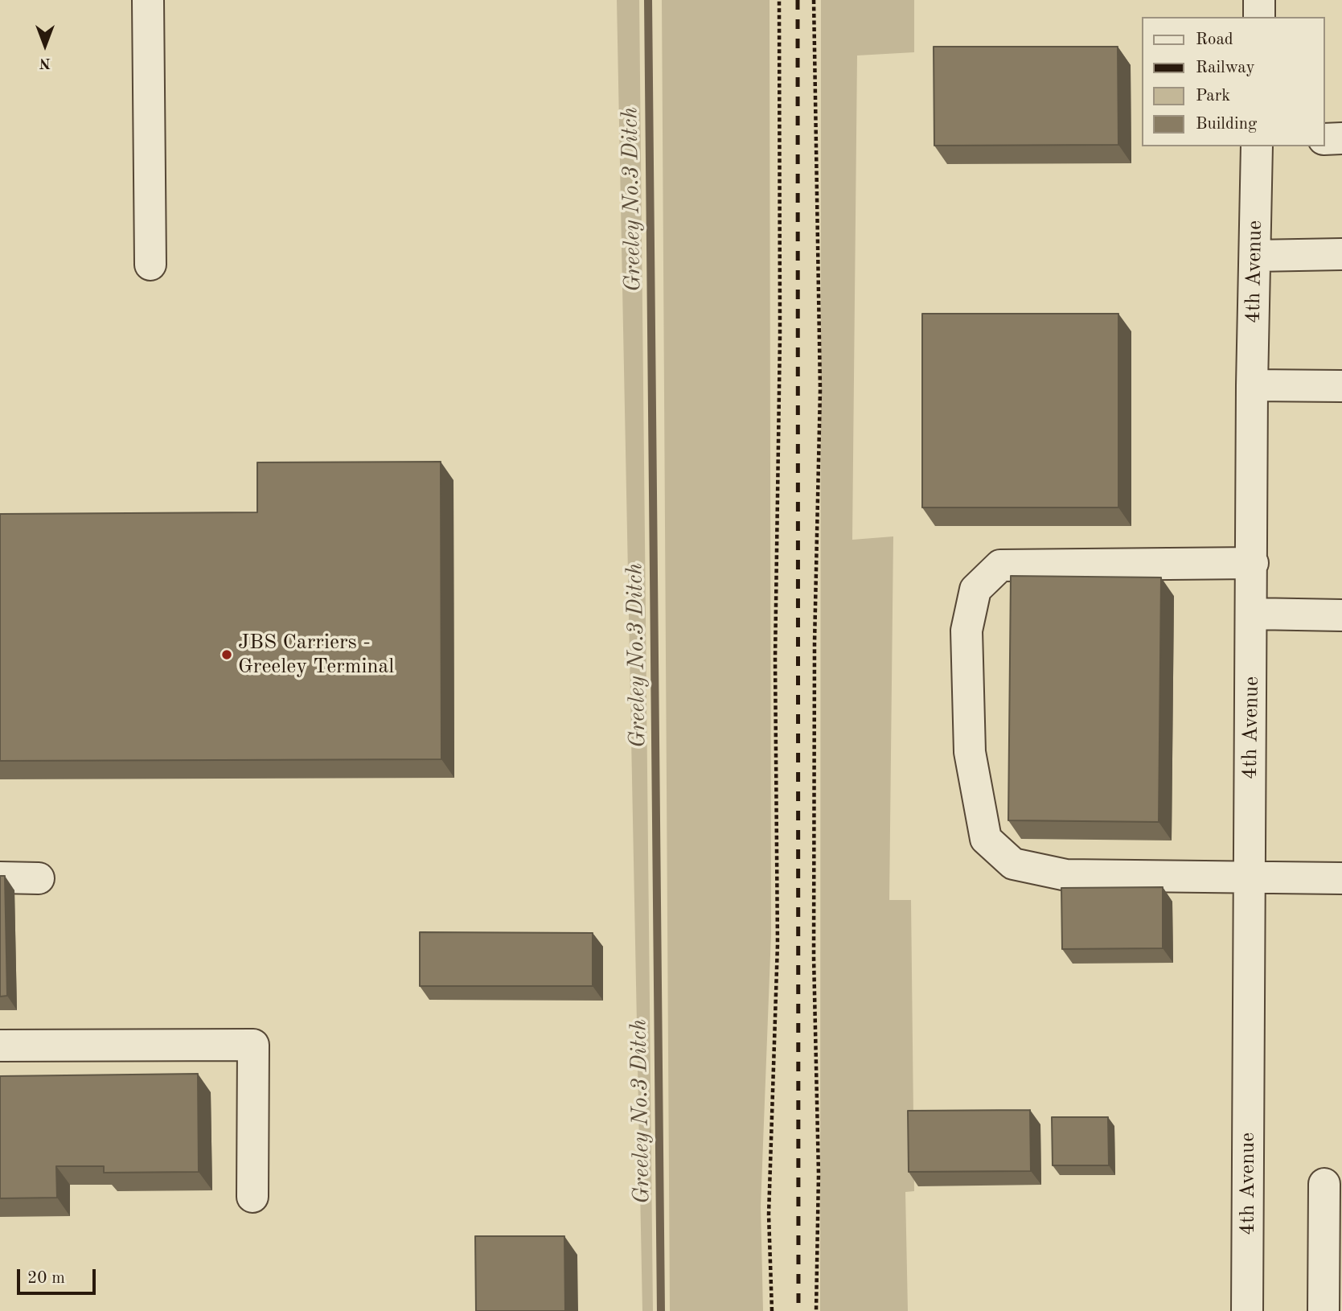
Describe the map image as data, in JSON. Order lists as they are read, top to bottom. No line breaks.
{"streets":{"street":["4th Avenue"]},"water":["Greeley No.3 Ditch"],"places":["JBS Carriers - Greeley Terminal"],"legend":["Road","Railway","Park","Building"],"scale_bar":"20 m","north":"bottom"}
